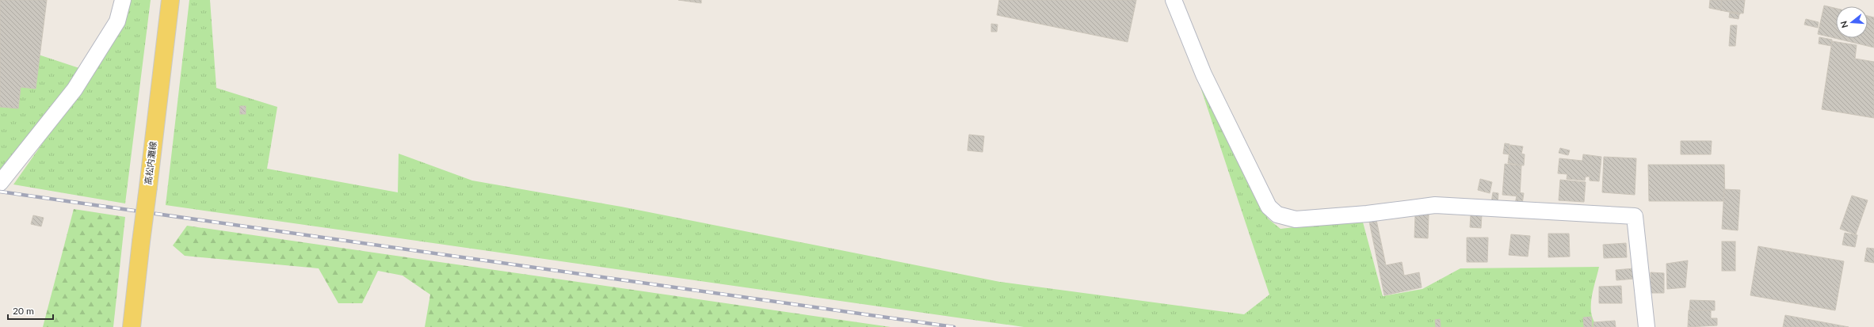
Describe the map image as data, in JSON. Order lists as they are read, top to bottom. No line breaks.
{"streets":{"main road":["高松内灘線"]},"scale_bar":"20 m","north":"left"}
